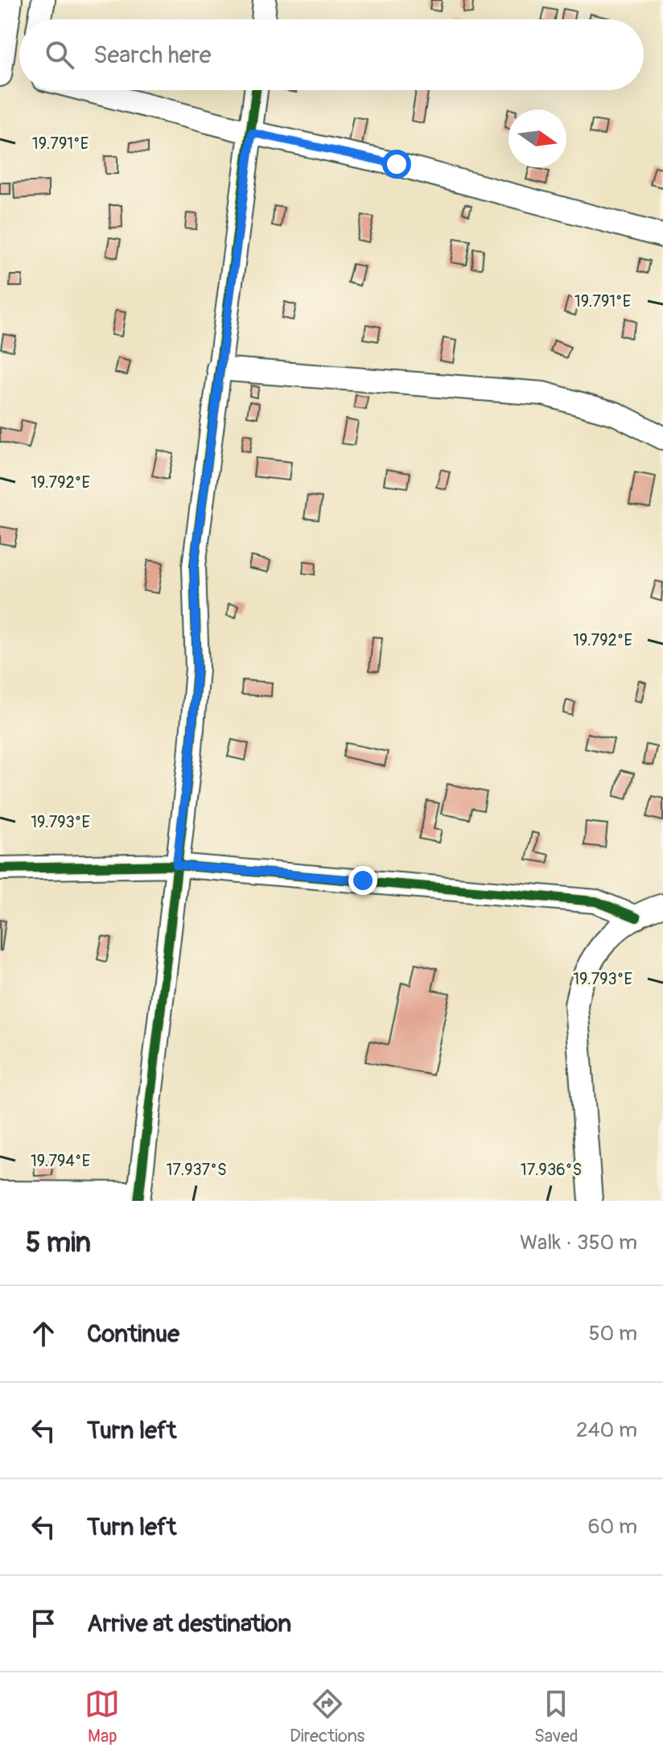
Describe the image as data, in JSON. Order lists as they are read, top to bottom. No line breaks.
{"north":"right","page":{"search":"Search here","heading":["5 min","Walk · 350 m"],"list":[["Continue","50 m"],["Turn left","240 m"],["Turn left","60 m"],"Arrive at destination"],"nav":["Map","Directions","Saved"]},"coordinates":["19.791°E","19.792°E","19.793°E","19.794°E","17.937°S","17.936°S"]}
